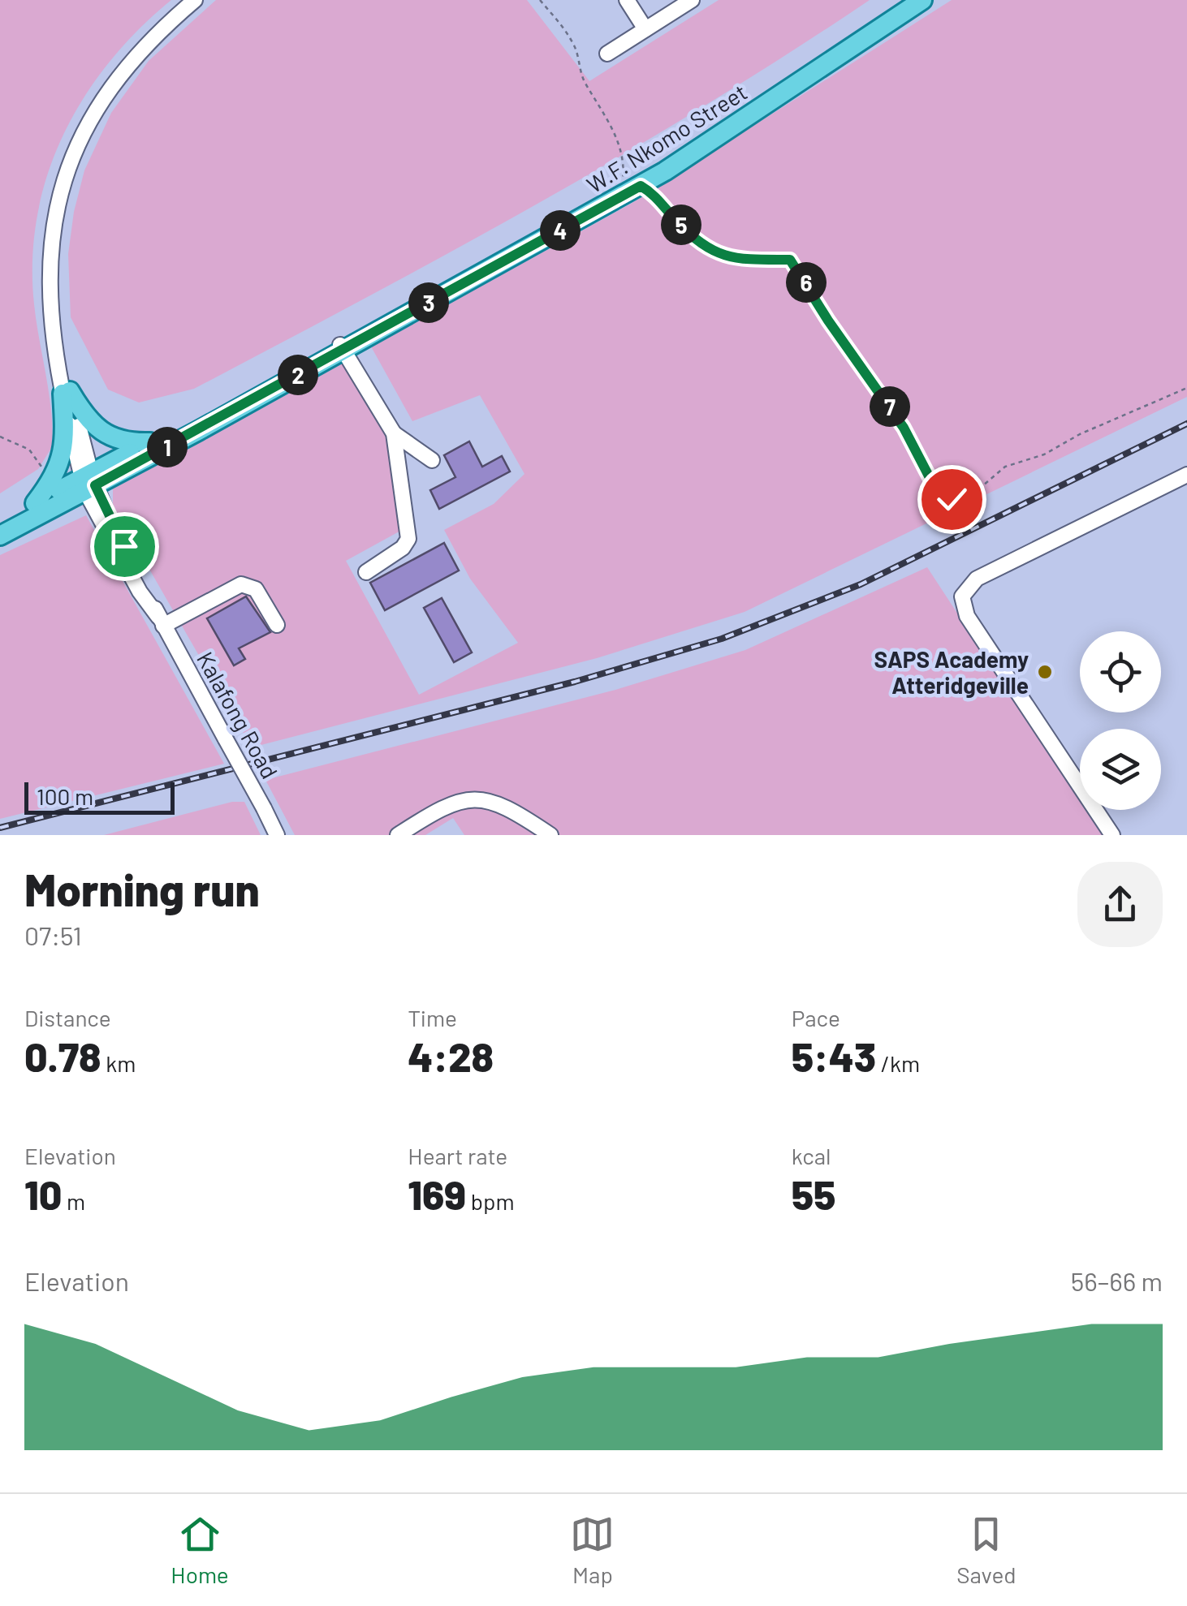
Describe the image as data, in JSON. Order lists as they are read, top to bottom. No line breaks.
{"streets":{"main road":["W.F. Nkomo Street"],"street":["Kalafong Road"]},"crossings":[["W.F. Nkomo Street","Kalafong Road"]],"places":["SAPS Academy Atteridgeville"],"scale_bar":"100 m","page":{"pins":["5","4","6","3","2","7","1"],"scale":"100 m","heading":["Morning run","07:51"],"stats":[["Distance","0.78 km"],["Time","4:28"],["Pace","5:43 /km"],["Elevation","10 m"],["Heart rate","169 bpm"],["kcal","55"]],"chart":["Elevation","56–66 m"],"tabs":["Home","Map","Saved"]}}
